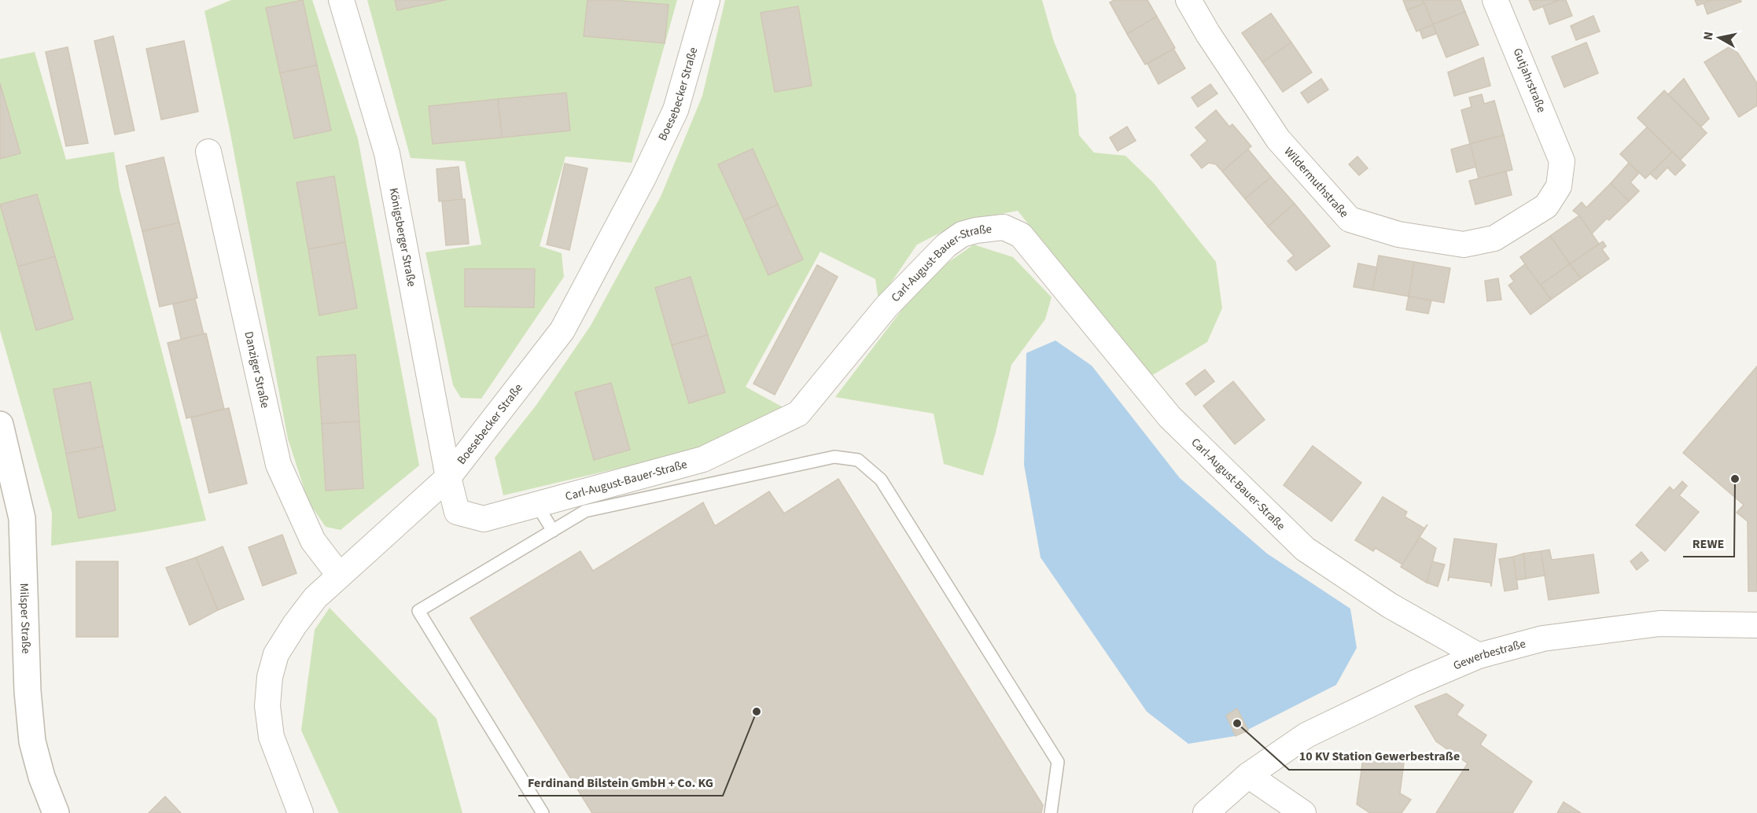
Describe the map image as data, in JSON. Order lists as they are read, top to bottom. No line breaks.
{"streets":{"street":["Gutjahrstraße","Boesebecker Straße","Wildermuthstraße","Königsberger Straße","Carl-August-Bauer-Straße","Danziger Straße","Milsper Straße","Gewerbestraße"]},"crossings":[["Gutjahrstraße","Wildermuthstraße"],["Boesebecker Straße","Königsberger Straße"],["Boesebecker Straße","Carl-August-Bauer-Straße"],["Boesebecker Straße","Danziger Straße"],["Königsberger Straße","Carl-August-Bauer-Straße"],["Carl-August-Bauer-Straße","Gewerbestraße"]],"places":["REWE","Ferdinand Bilstein GmbH + Co. KG","10 KV Station Gewerbestraße"],"north":"left"}
